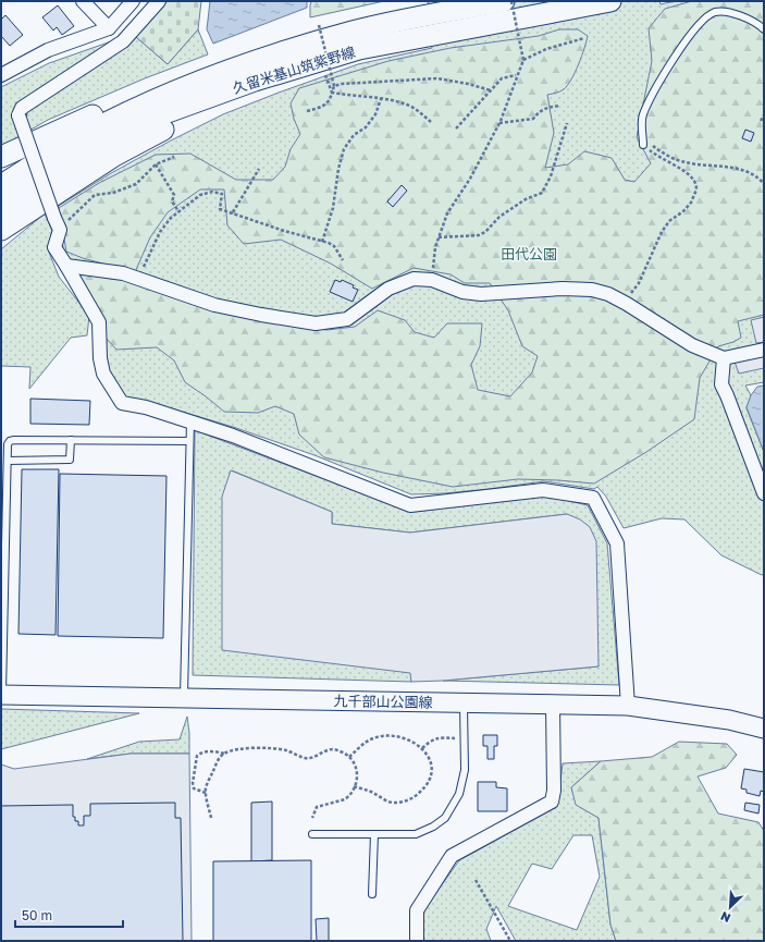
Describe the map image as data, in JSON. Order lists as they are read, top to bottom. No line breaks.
{"streets":{"main road":["久留米基山筑紫野線","九千部山公園線"]},"parks":["田代公園"],"scale_bar":"50 m","north":"bottom left"}
